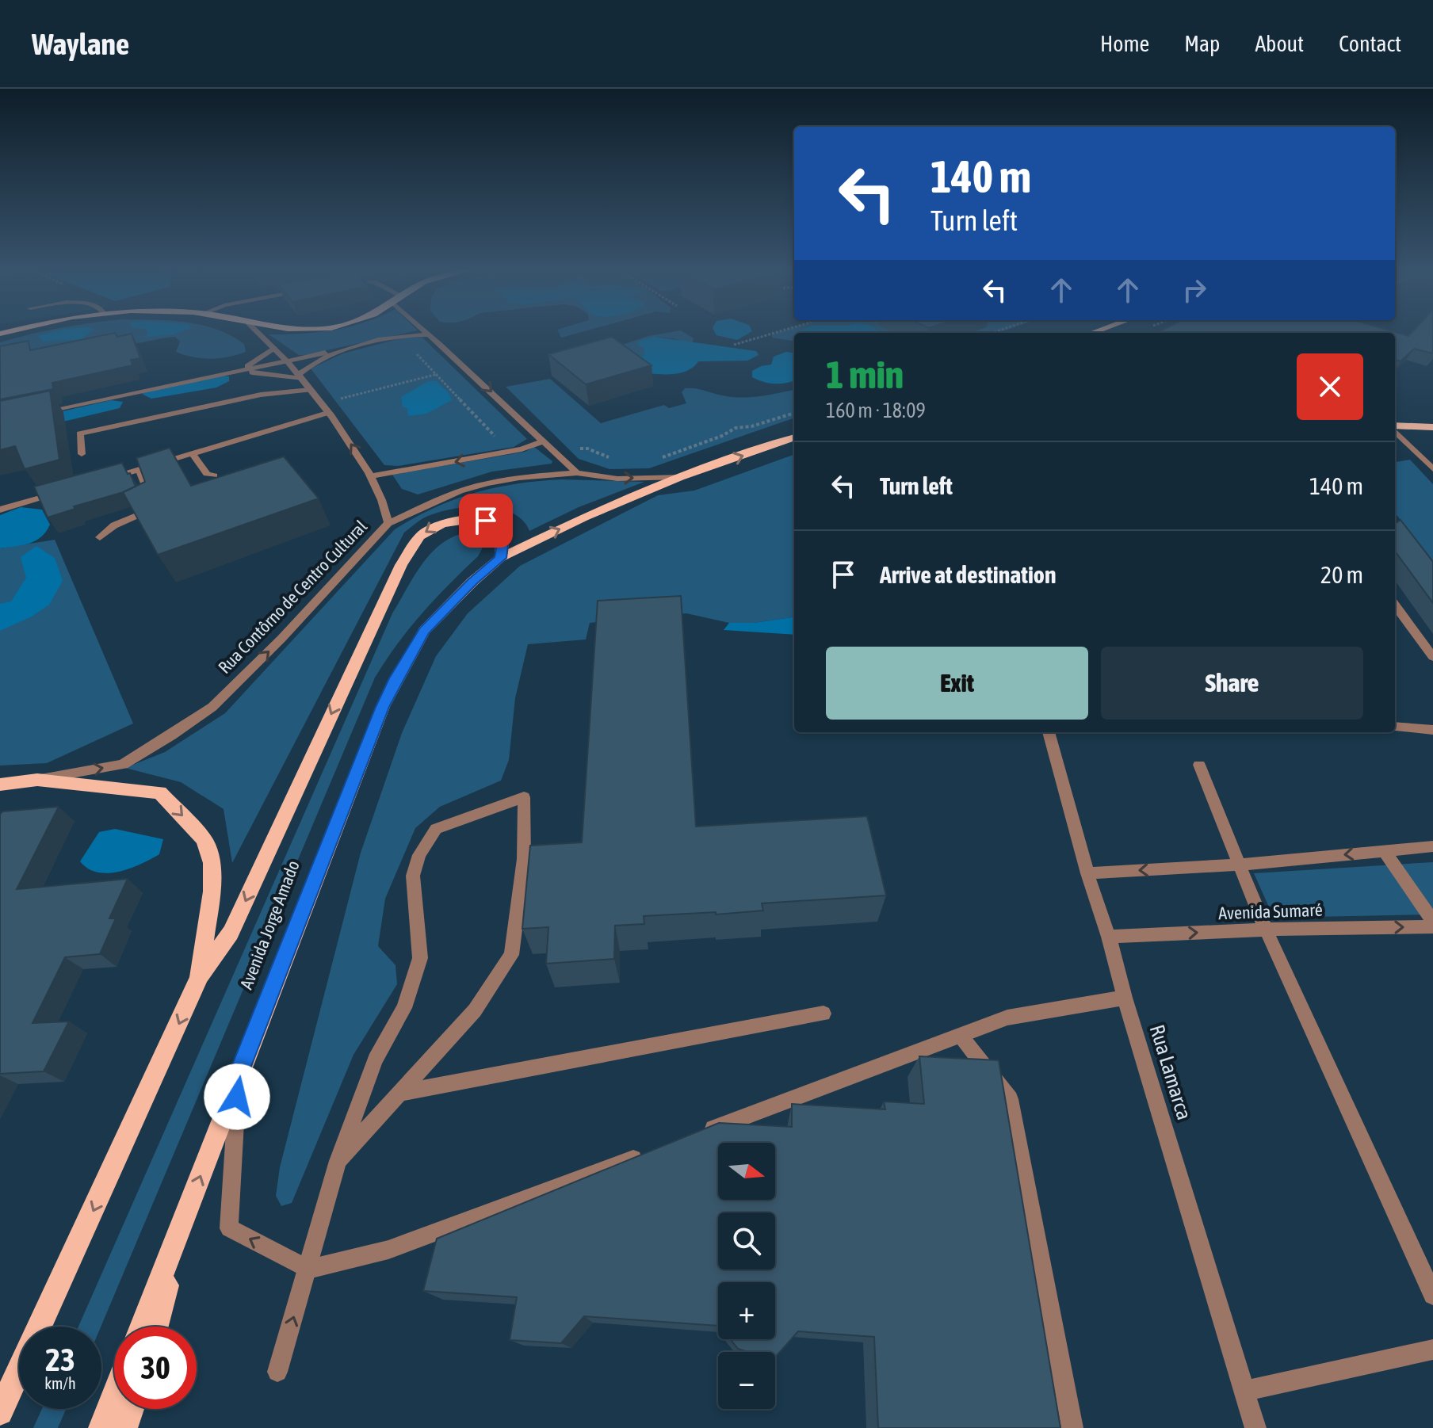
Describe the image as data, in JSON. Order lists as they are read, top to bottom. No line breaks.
{"streets":{"main road":["Rua Contôrno de Centro Cultural","Avenida Jorge Amado"],"street":["Avenida Sumaré","Rua Lamarca"]},"crossings":[["Avenida Sumaré","Rua Lamarca"]],"one_way":["Rua Contôrno de Centro Cultural","Avenida Jorge Amado"],"north":"right","page":{"header":"Waylane","nav":["Home","Map","About","Contact"],"turn":["140 m","Turn left"],"heading":["1 min","160 m · 18:09"],"list":[{"name":"Turn left","value":"140 m"},{"name":"Arrive at destination","value":"20 m"}],"buttons":["Exit","Share"],"map_buttons":["+","−"],"speed":"23 km/h","limit":"30"}}
